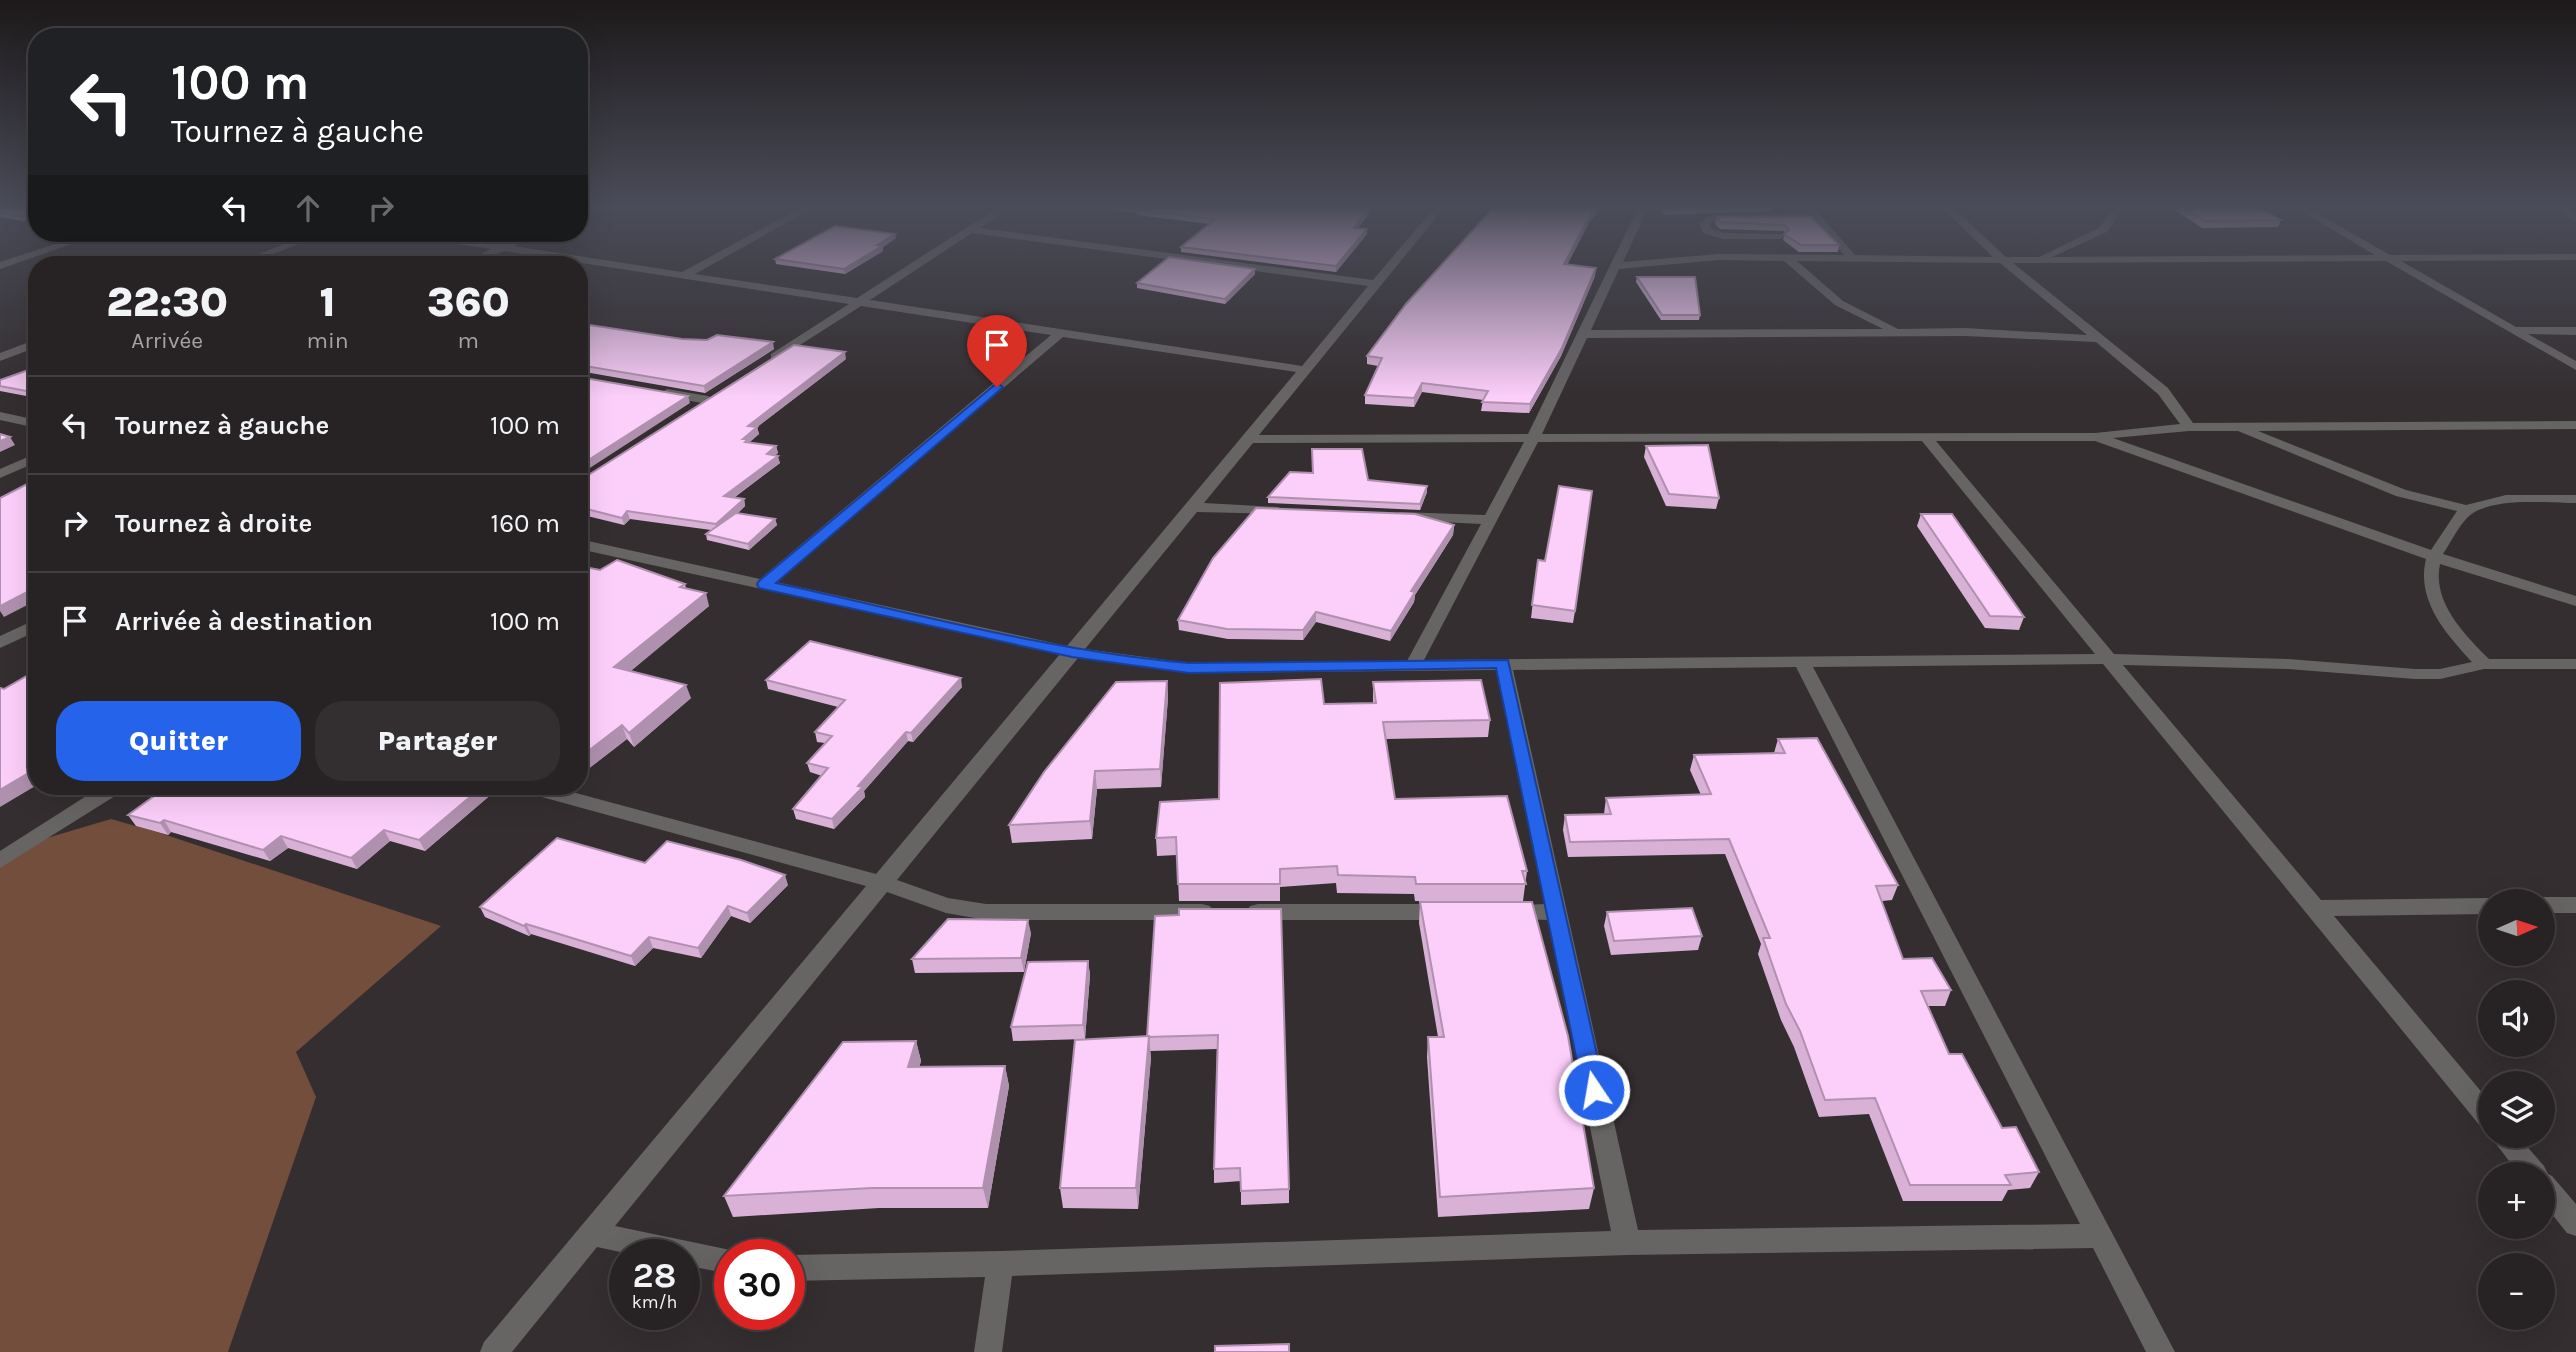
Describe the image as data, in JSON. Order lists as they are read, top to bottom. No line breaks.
{"north":"right","page":{"turn":["100 m","Tournez à gauche"],"eta":["22:30","Arrivée","1","min","360","m"],"list":[{"name":"Tournez à gauche","value":"100 m"},{"name":"Tournez à droite","value":"160 m"},{"name":"Arrivée à destination","value":"100 m"}],"buttons":["Quitter","Partager"],"map_buttons":["+","−"],"speed":"28 km/h","limit":"30"}}
